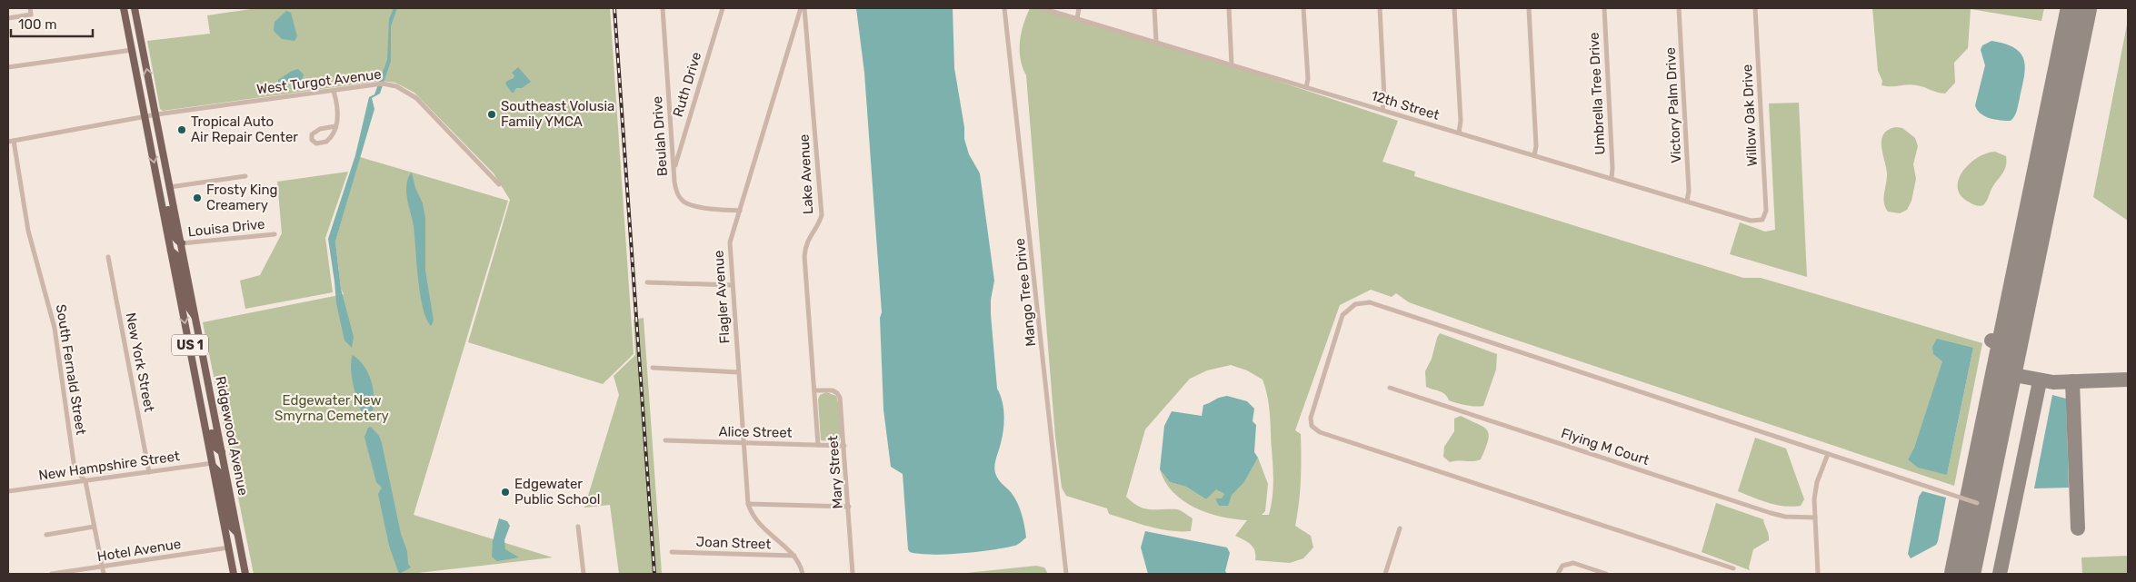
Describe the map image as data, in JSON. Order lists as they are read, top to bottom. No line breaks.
{"streets":{"main road":["US 1","Ridgewood Avenue"],"street":["West Turgot Avenue","Ruth Drive","Umbrella Tree Drive","12th Street","Victory Palm Drive","Willow Oak Drive","Beulah Drive","Lake Avenue","Louisa Drive","Mango Tree Drive","Flagler Avenue","New York Street","South Fernald Street","Alice Street","Flying M Court","New Hampshire Street","Mary Street","Joan Street","Hotel Avenue"]},"crossings":[["West Turgot Avenue","South Fernald Street"],["West Turgot Avenue","Ridgewood Avenue"],["Ruth Drive","Beulah Drive"],["Umbrella Tree Drive","12th Street"],["12th Street","Victory Palm Drive"],["12th Street","Willow Oak Drive"],["Beulah Drive","Flagler Avenue"],["Lake Avenue","Alice Street"],["Lake Avenue","Mary Street"],["Louisa Drive","Ridgewood Avenue"],["Flagler Avenue","Alice Street"],["Flagler Avenue","Joan Street"],["New York Street","New Hampshire Street"],["South Fernald Street","New Hampshire Street"],["South Fernald Street","Hotel Avenue"],["Alice Street","Mary Street"],["Ridgewood Avenue","New Hampshire Street"],["Ridgewood Avenue","Hotel Avenue"]],"parks":["Edgewater New Smyrna Cemetery"],"places":["Southeast Volusia Family YMCA","Tropical Auto Air Repair Center","Frosty King Creamery","Edgewater Public School"],"scale_bar":"100 m"}
